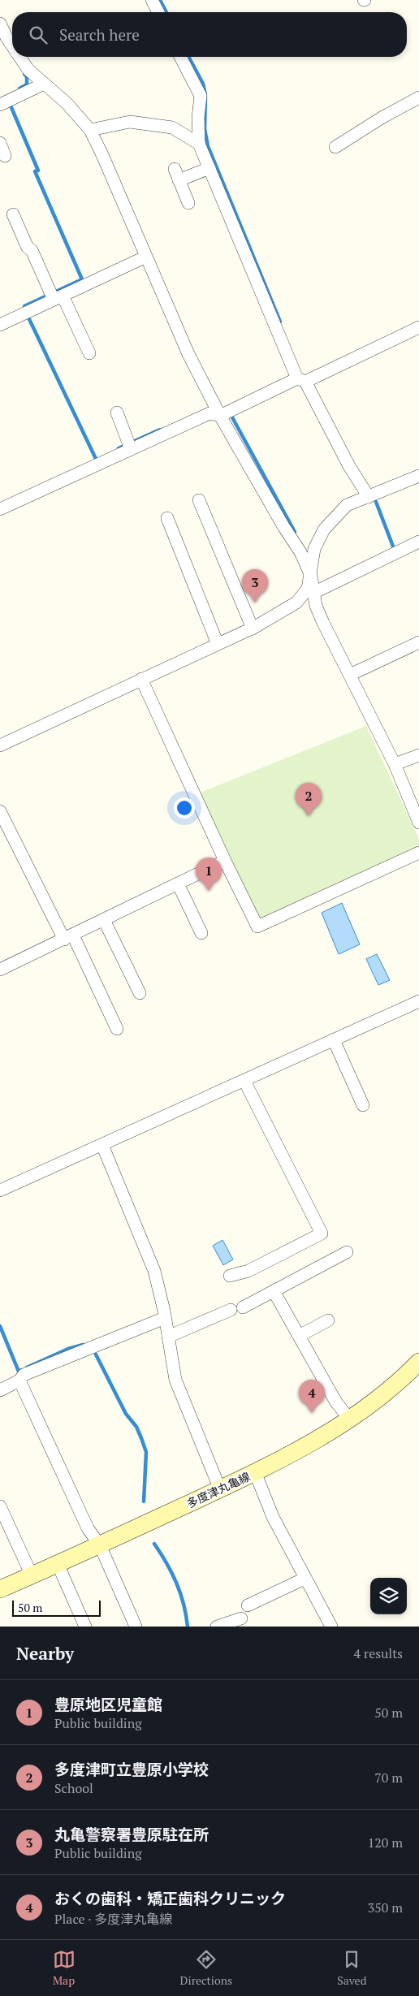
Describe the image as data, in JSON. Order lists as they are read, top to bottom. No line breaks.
{"streets":{"main road":["多度津丸亀線"]},"scale_bar":"50 m","page":{"search":"Search here","pins":["3","2","1","4"],"scale":"50 m","heading":["Nearby","4 results"],"list":[{"mark":"1","name":"豊原地区児童館","note":"Public building","value":"50 m"},{"mark":"2","name":"多度津町立豊原小学校","note":"School","value":"70 m"},{"mark":"3","name":"丸亀警察署豊原駐在所","note":"Public building","value":"120 m"},{"mark":"4","name":"おくの歯科・矯正歯科クリニック","note":"Place · 多度津丸亀線","value":"350 m"}],"nav":["Map","Directions","Saved"]}}
